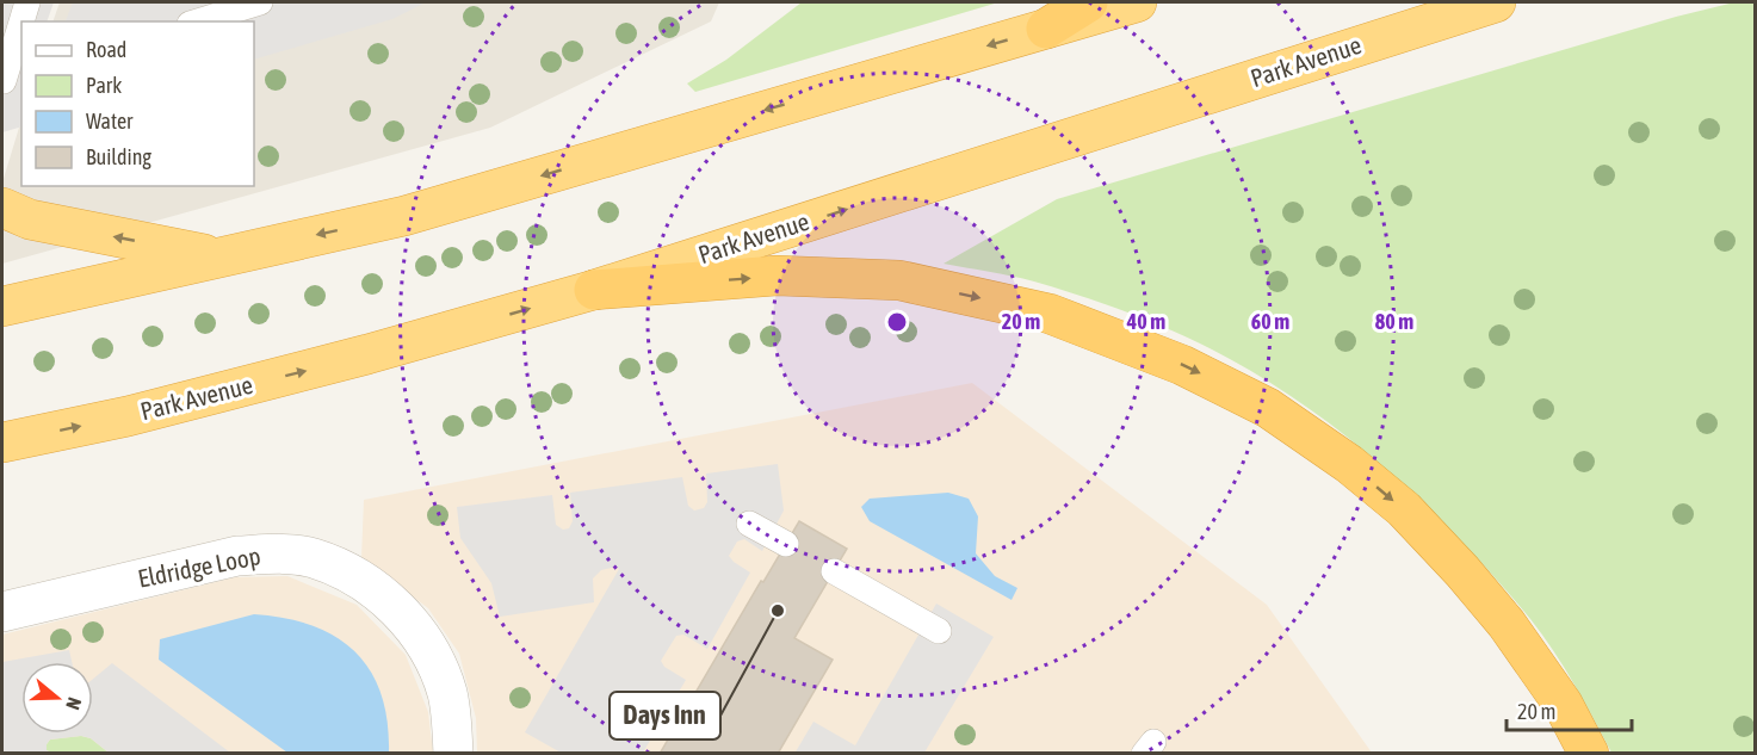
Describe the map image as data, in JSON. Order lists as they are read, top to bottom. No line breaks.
{"streets":{"highway":["Park Avenue"],"street":["Eldridge Loop"]},"places":["Days Inn"],"legend":["Road","Park","Water","Building"],"scale_bar":"20 m","north":"right","rings":["20 m","40 m","60 m","80 m"]}
